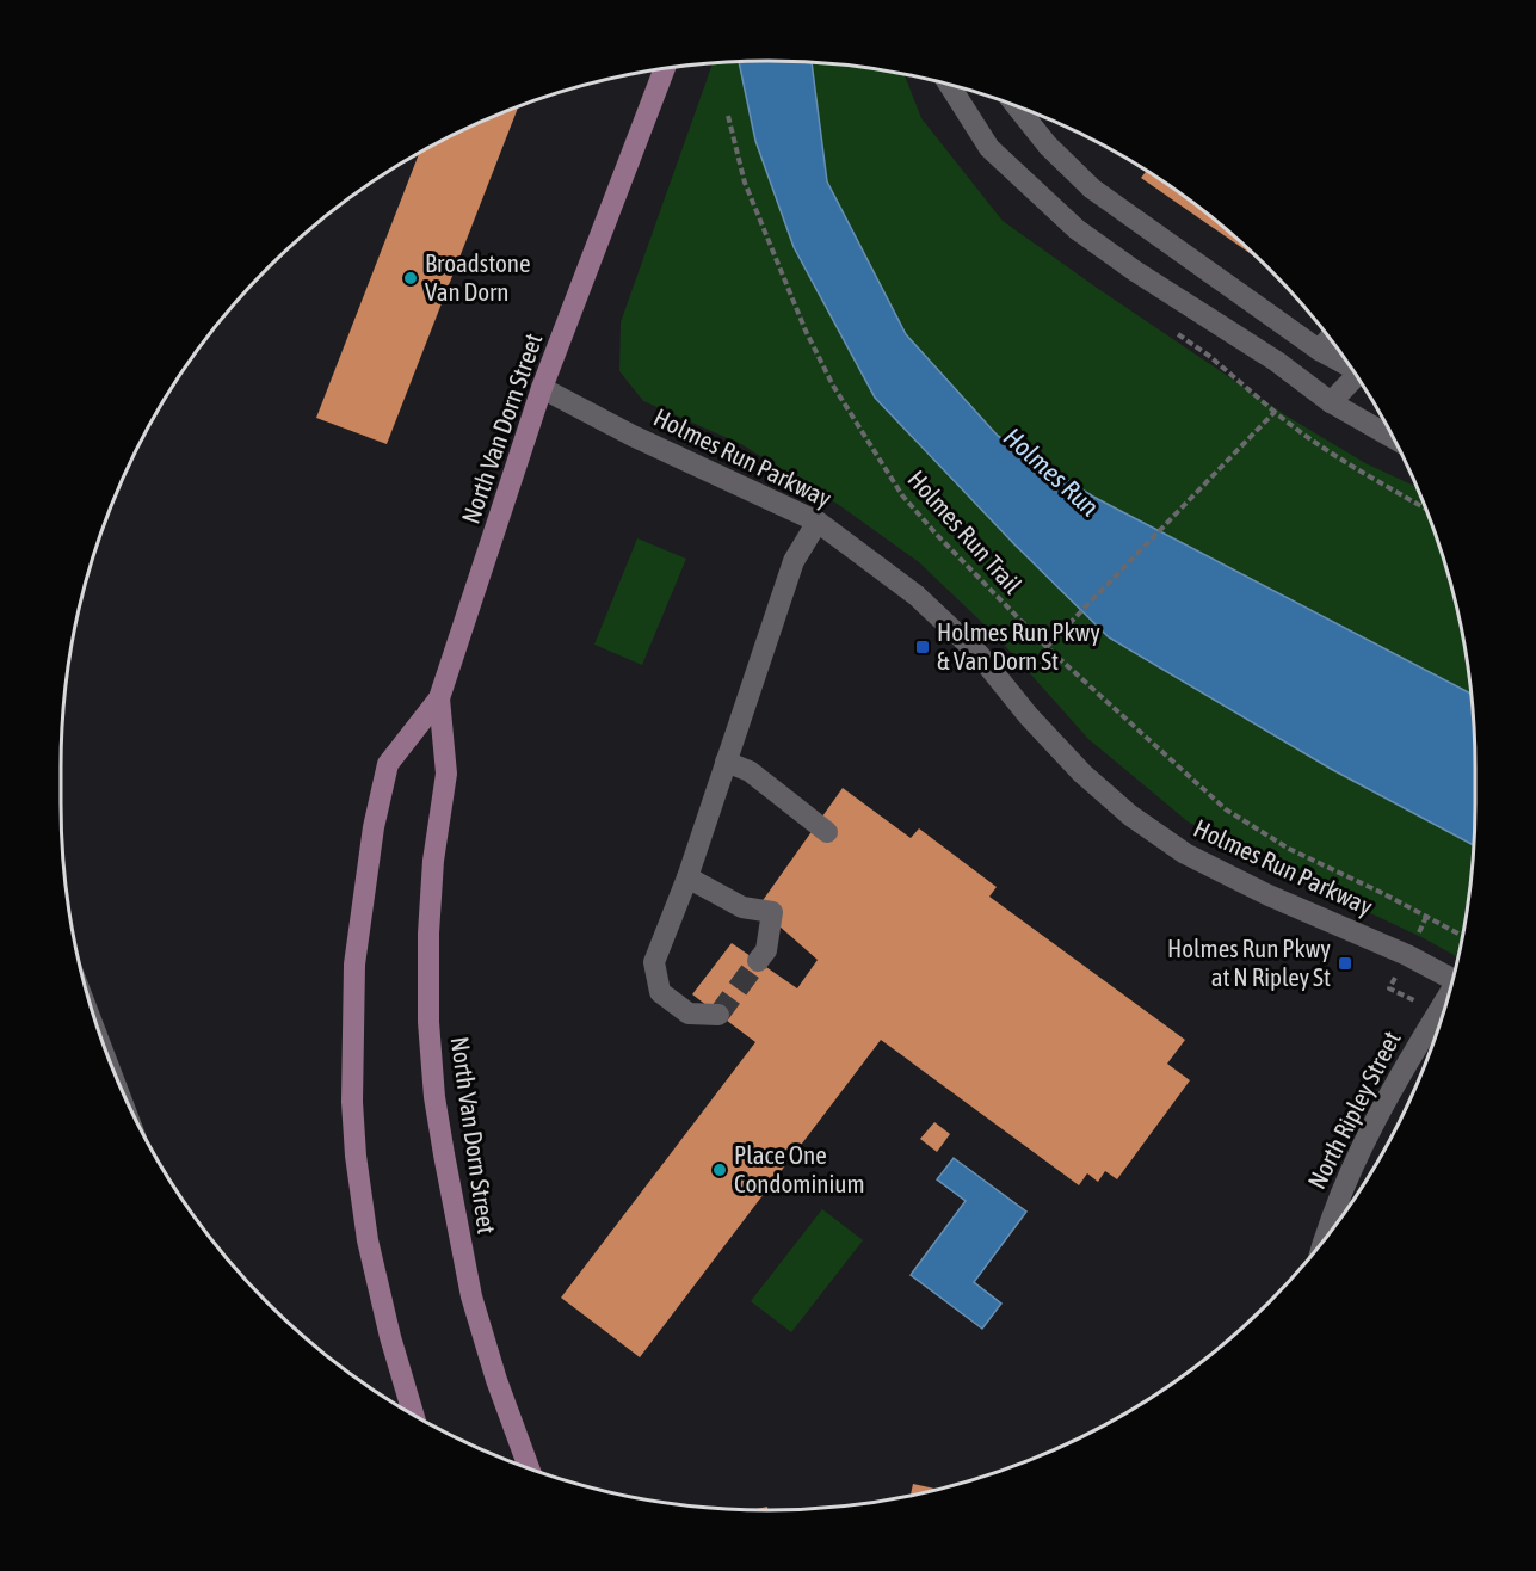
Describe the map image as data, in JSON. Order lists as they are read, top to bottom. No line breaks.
{"streets":{"main road":["North Van Dorn Street"],"street":["Holmes Run Parkway","North Ripley Street"],"path":["Holmes Run Trail"]},"crossings":[["North Van Dorn Street","Holmes Run Parkway"]],"water":["Holmes Run"],"places":{"other":["Broadstone Van Dorn","Place One Condominium"],"transit":["Holmes Run Pkwy & Van Dorn St","Holmes Run Pkwy at N Ripley St"]}}
